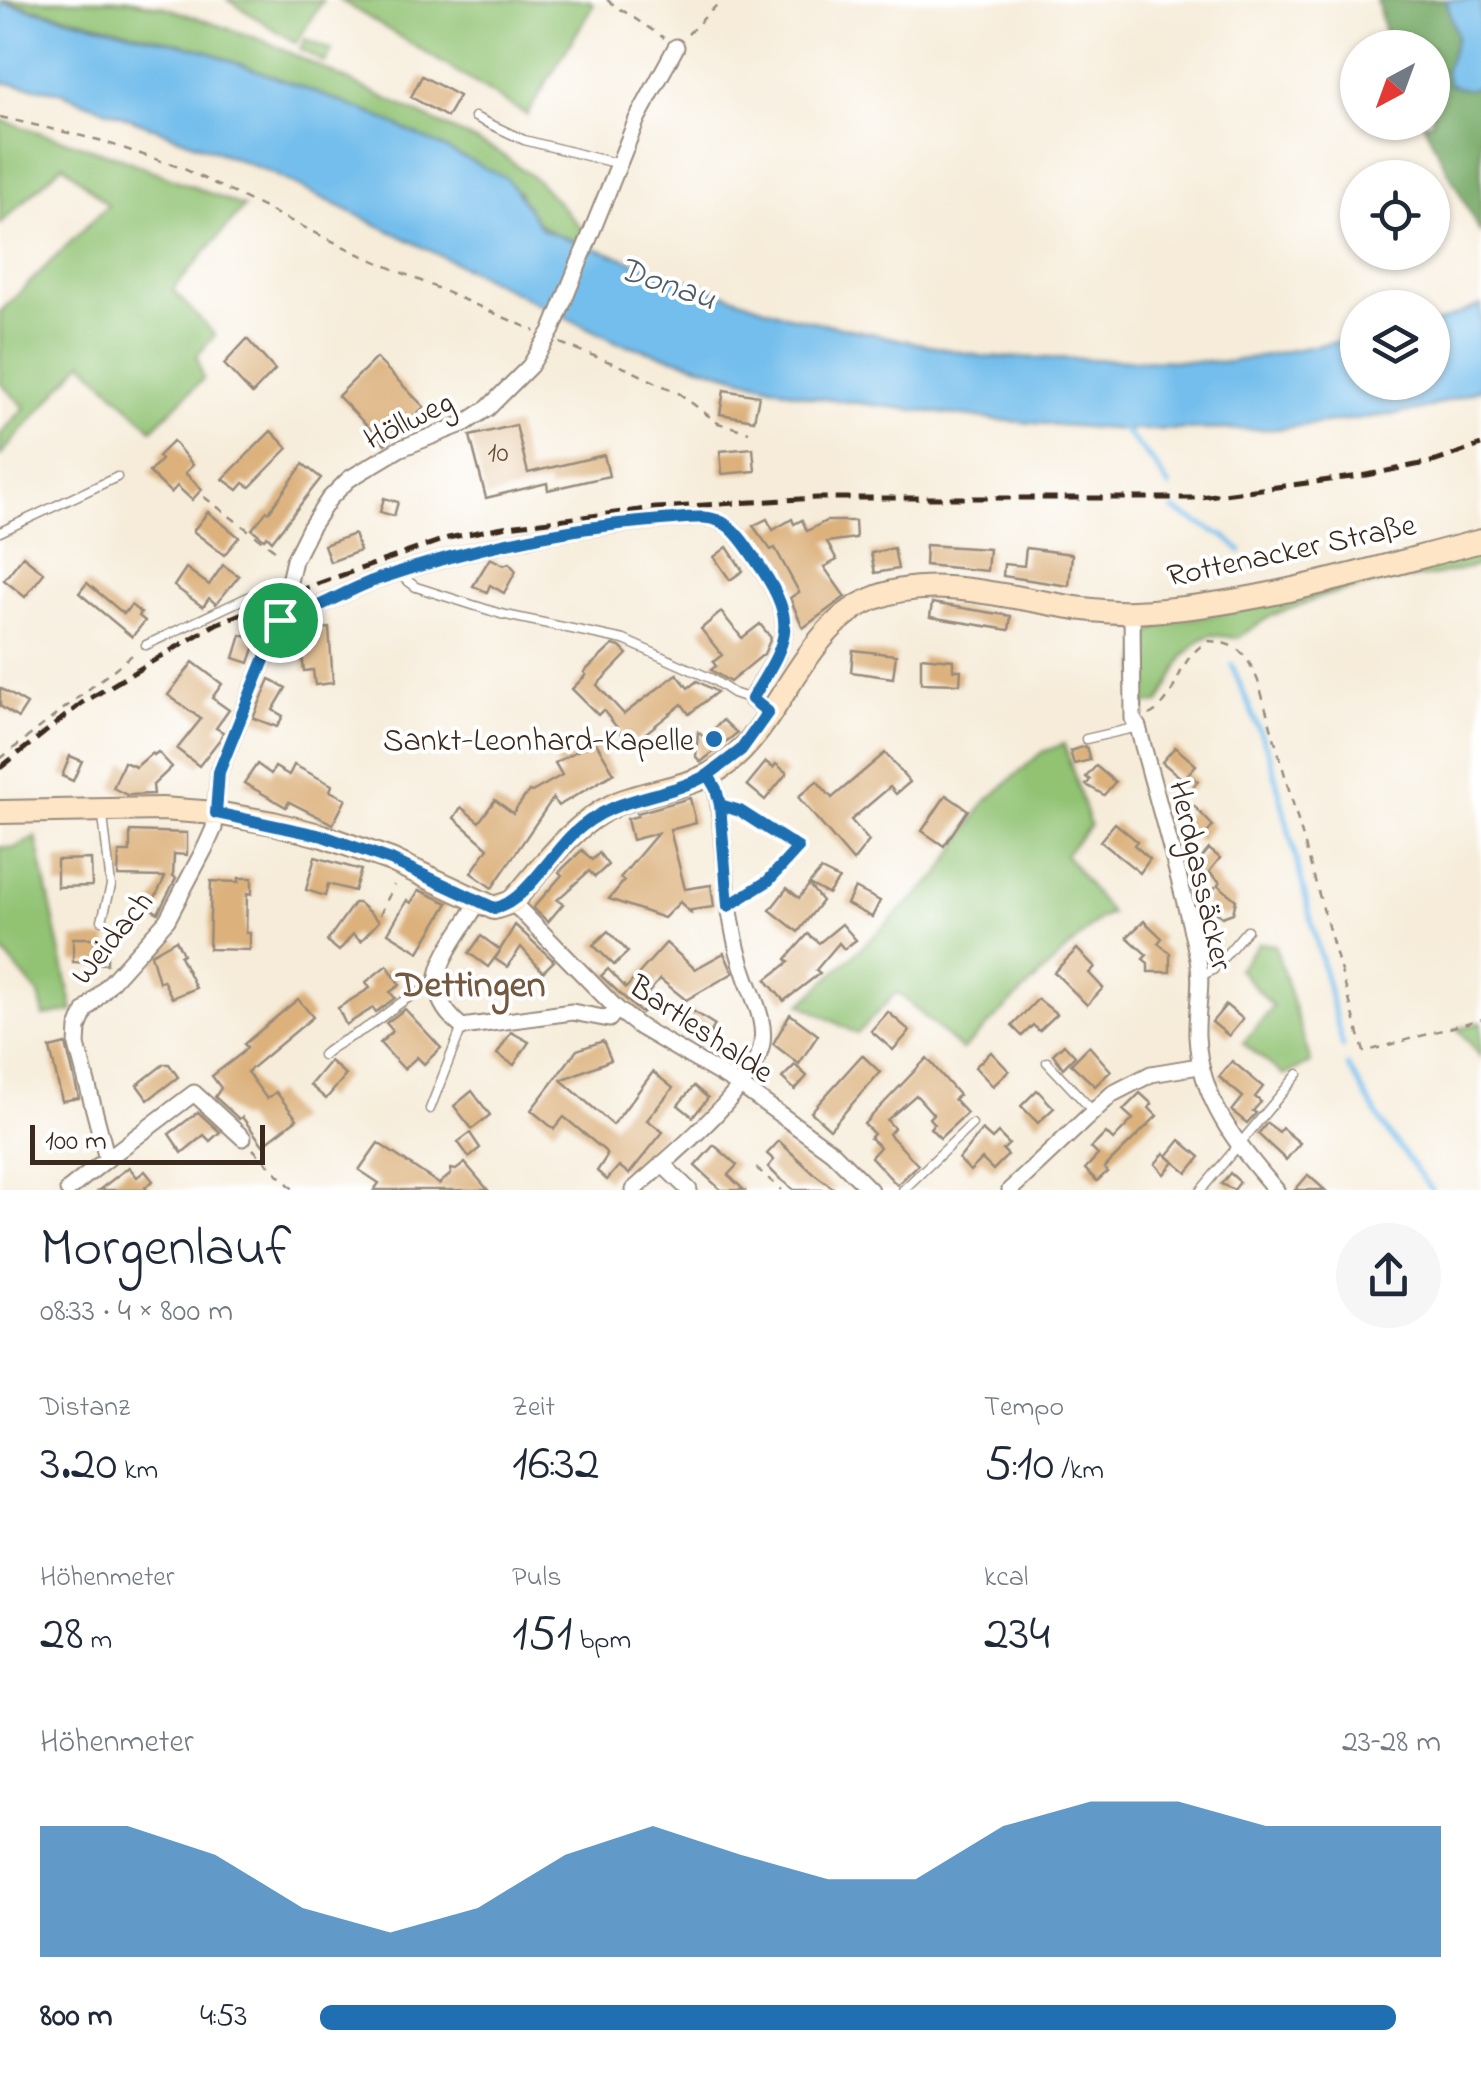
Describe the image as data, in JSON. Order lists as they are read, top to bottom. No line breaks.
{"streets":{"main road":["Rottenacker Straße"],"street":["Höllweg","Herdgassäcker","Weidach","Bartleshalde"]},"crossings":[["Höllweg","Weidach"],["Rottenacker Straße","Herdgassäcker"],["Rottenacker Straße","Bartleshalde"]],"districts":["Dettingen"],"water":["Donau"],"places":["Sankt-Leonhard-Kapelle"],"house_numbers":["10"],"scale_bar":"100 m","north":"bottom left","page":{"scale":"100 m","heading":["Morgenlauf","08:33 · 4 × 800 m"],"stats":[["Distanz","3.20 km"],["Zeit","16:32"],["Tempo","5:10 /km"],["Höhenmeter","28 m"],["Puls","151 bpm"],["kcal","234"]],"chart":["Höhenmeter","23–28 m"],"list":[{"name":"800 m","note":"4:53"}]}}
